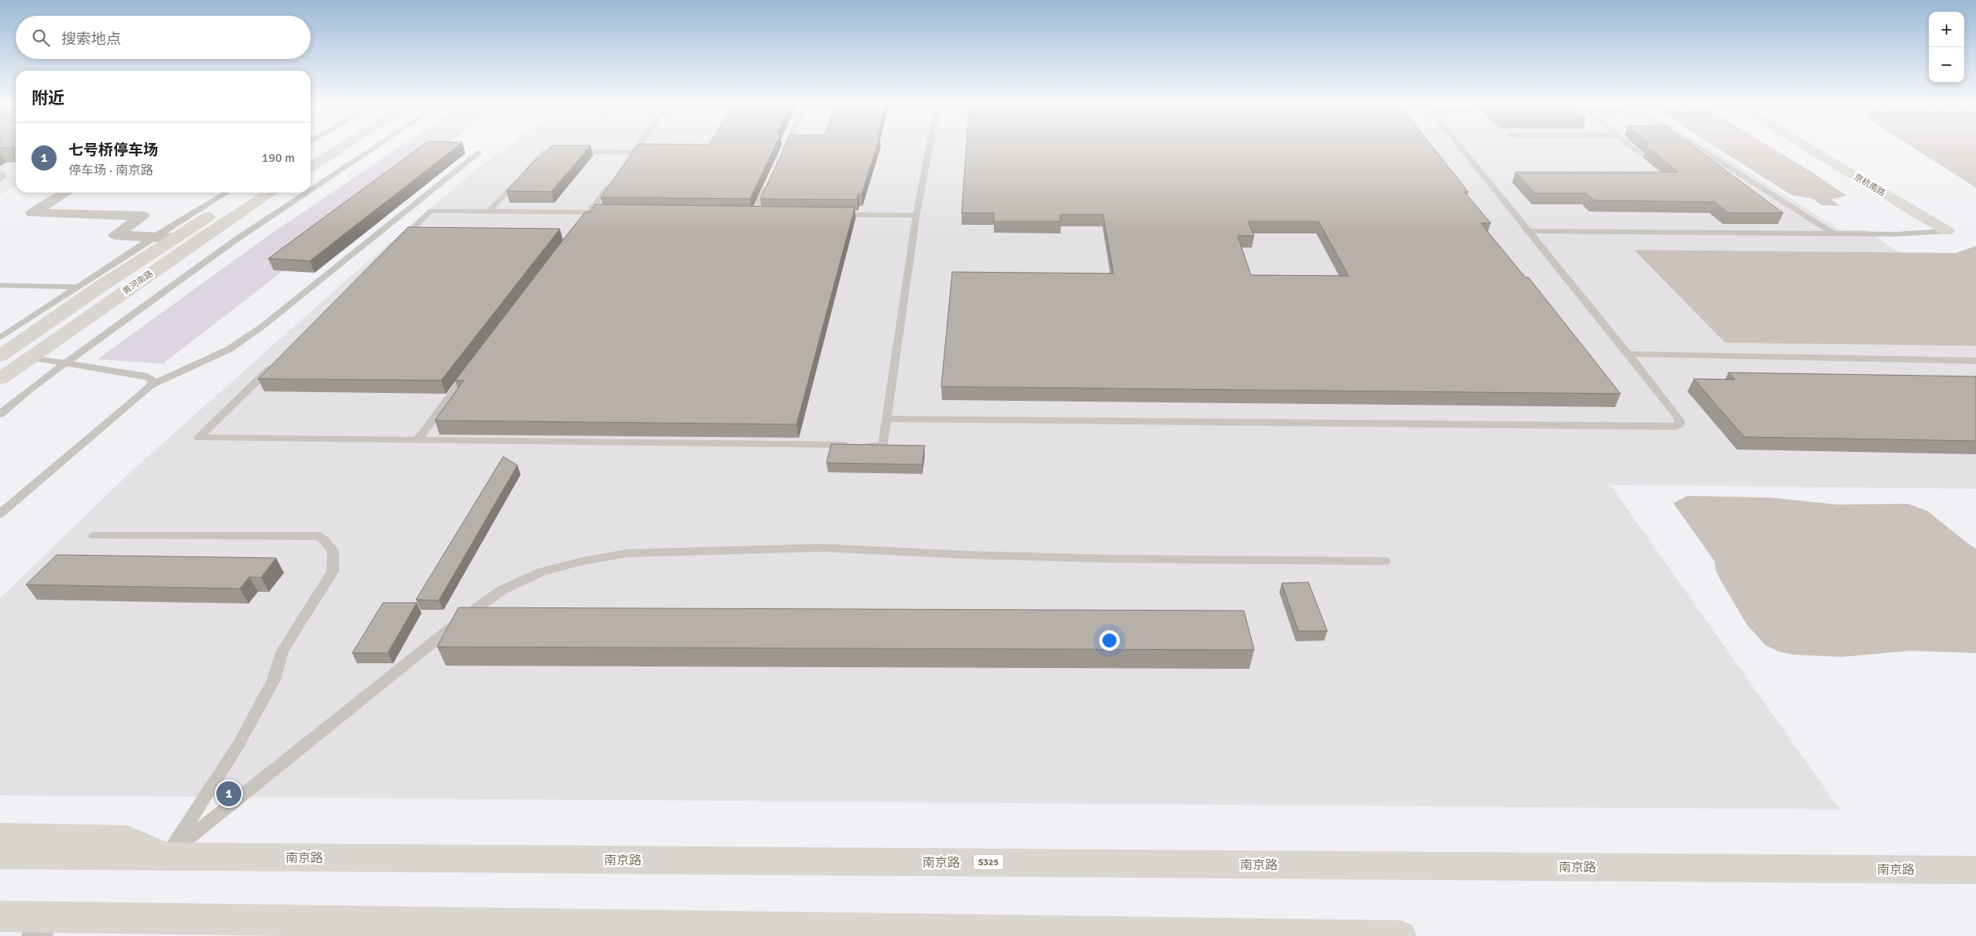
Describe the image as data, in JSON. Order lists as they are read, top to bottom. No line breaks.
{"streets":{"main road":["京杭南路","黄河南路","南京路","S325"]},"page":{"map_buttons":["+","−"],"search":"搜索地点","heading":"附近","list":[{"mark":"1","name":"七号桥停车场","note":"停车场 · 南京路","value":"190 m"}],"pins":"1"}}
